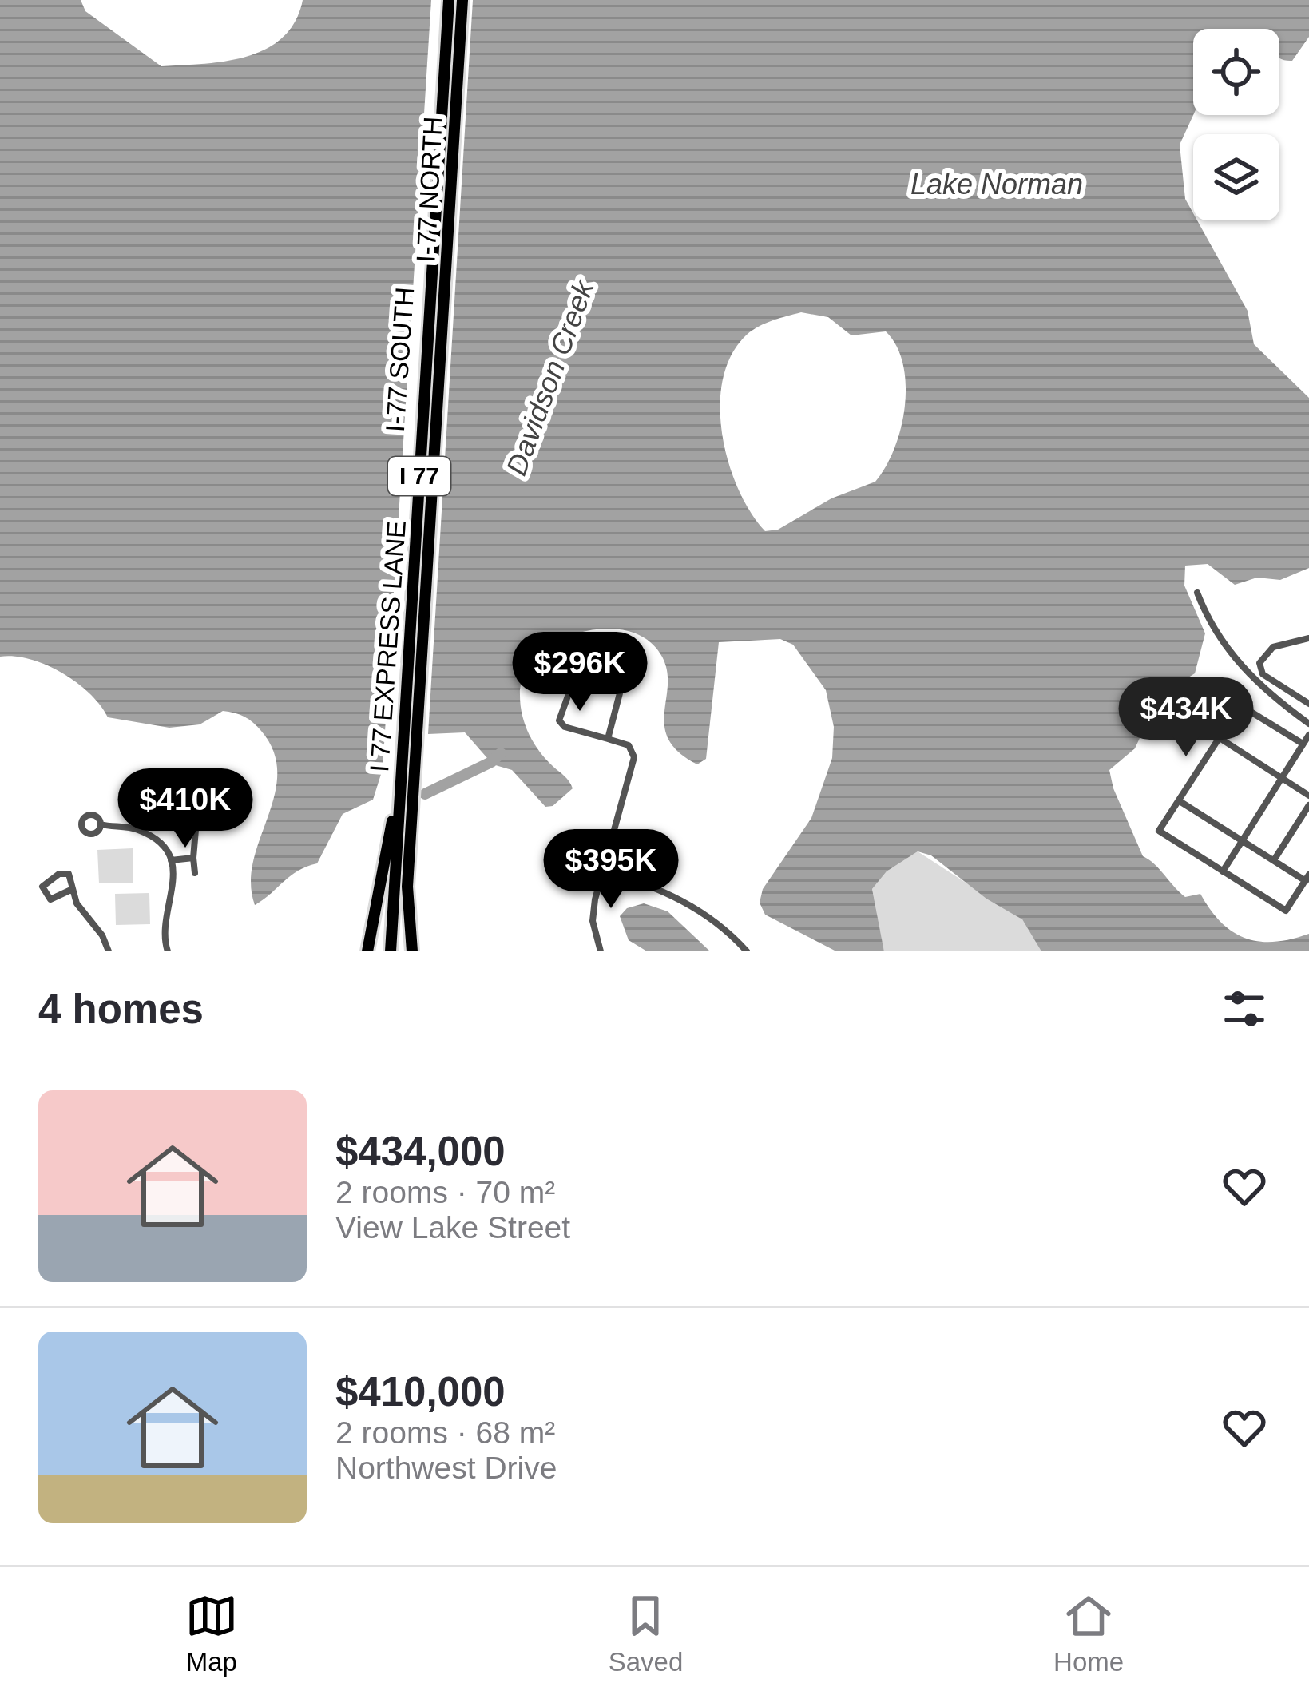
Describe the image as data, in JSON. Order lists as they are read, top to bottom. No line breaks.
{"streets":{"highway":["I-77 NORTH","I-77 SOUTH","I 77","I 77 EXPRESS LANE"]},"crossings":[["I-77 NORTH","I 77"],["I-77 NORTH","I 77 EXPRESS LANE"],["I-77 SOUTH","I 77 EXPRESS LANE"],["I 77","I 77 EXPRESS LANE"]],"water":["Lake Norman","Davidson Creek"],"page":{"price":["$296K","$434K","$410K","$395K"],"heading":"4 homes","list":[{"name":"$434,000","note":"2 rooms · 70 m² · View Lake Street"},{"name":"$410,000","note":"2 rooms · 68 m² · Northwest Drive"}],"tabs":["Map","Saved","Home"]}}
